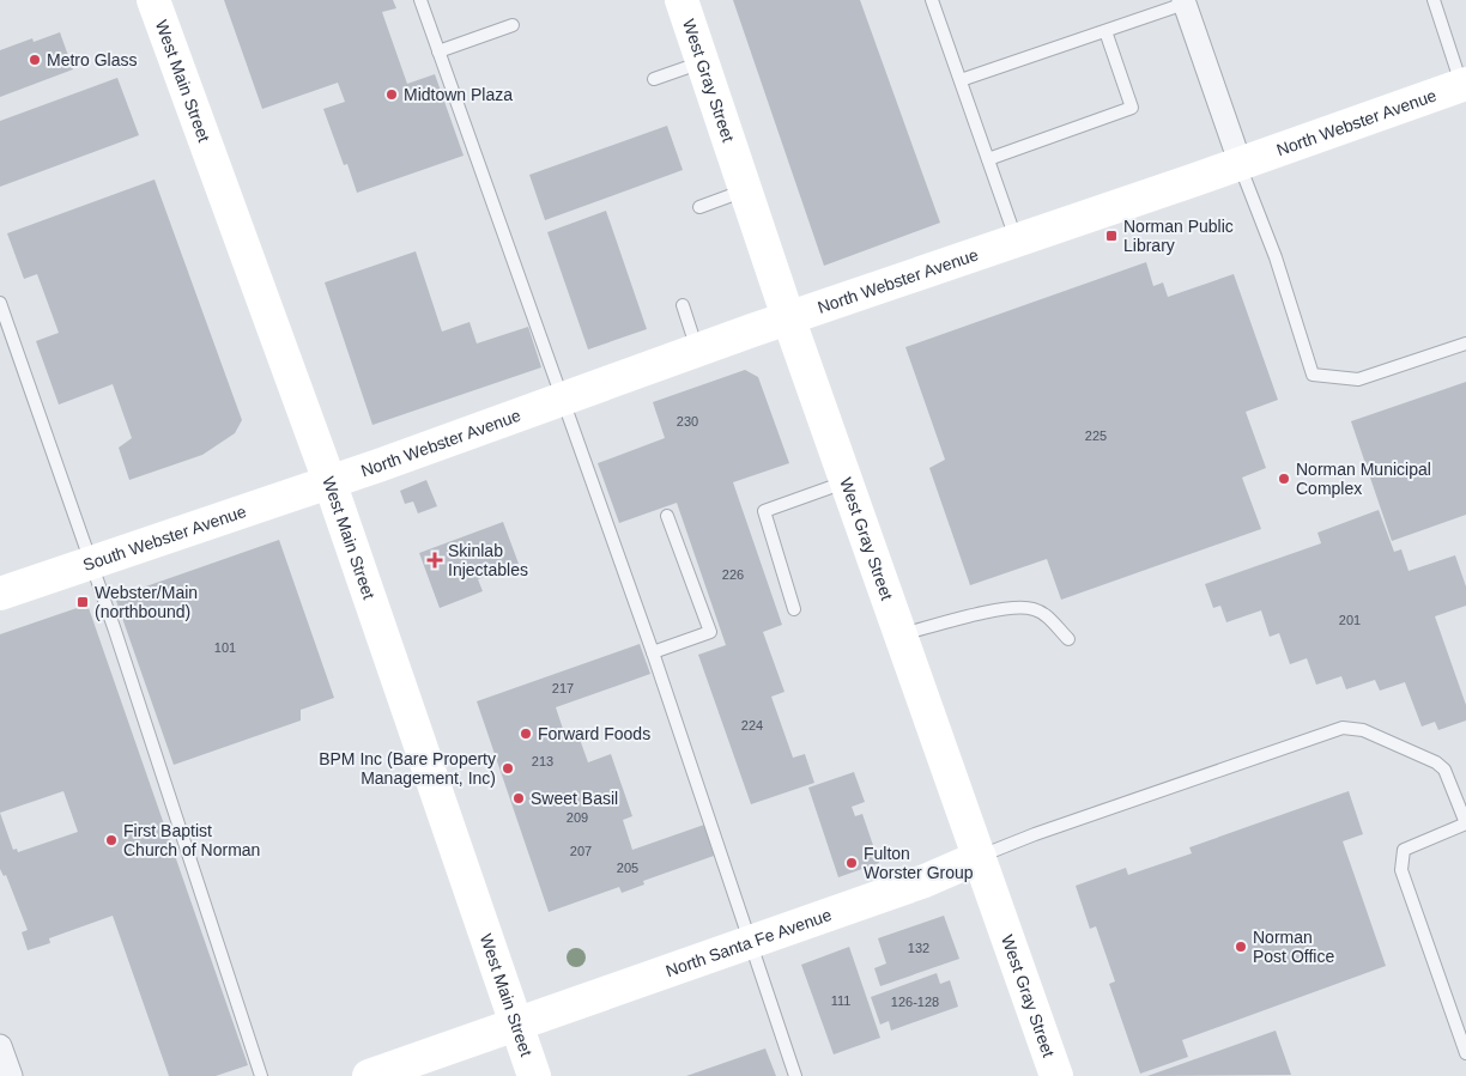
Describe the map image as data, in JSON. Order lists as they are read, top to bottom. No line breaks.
{"streets":{"main road":["West Main Street","West Gray Street","North Webster Avenue","South Webster Avenue","North Santa Fe Avenue"]},"crossings":[["West Main Street","North Webster Avenue"],["West Main Street","South Webster Avenue"],["West Main Street","North Santa Fe Avenue"],["West Gray Street","North Webster Avenue"],["West Gray Street","North Santa Fe Avenue"],["North Webster Avenue","South Webster Avenue"]],"places":{"other":["Metro Glass","Midtown Plaza","Norman Municipal Complex","Forward Foods","BPM Inc (Bare Property Management, Inc)","Sweet Basil","First Baptist Church of Norman","Fulton Worster Group","Norman Post Office"],"transit":["Norman Public Library","Webster/Main (northbound)"],"health":["Skinlab Injectables"]},"house_numbers":["230","225","226","201","101","217","224","213","209","207","205","132","111","126-128"]}
